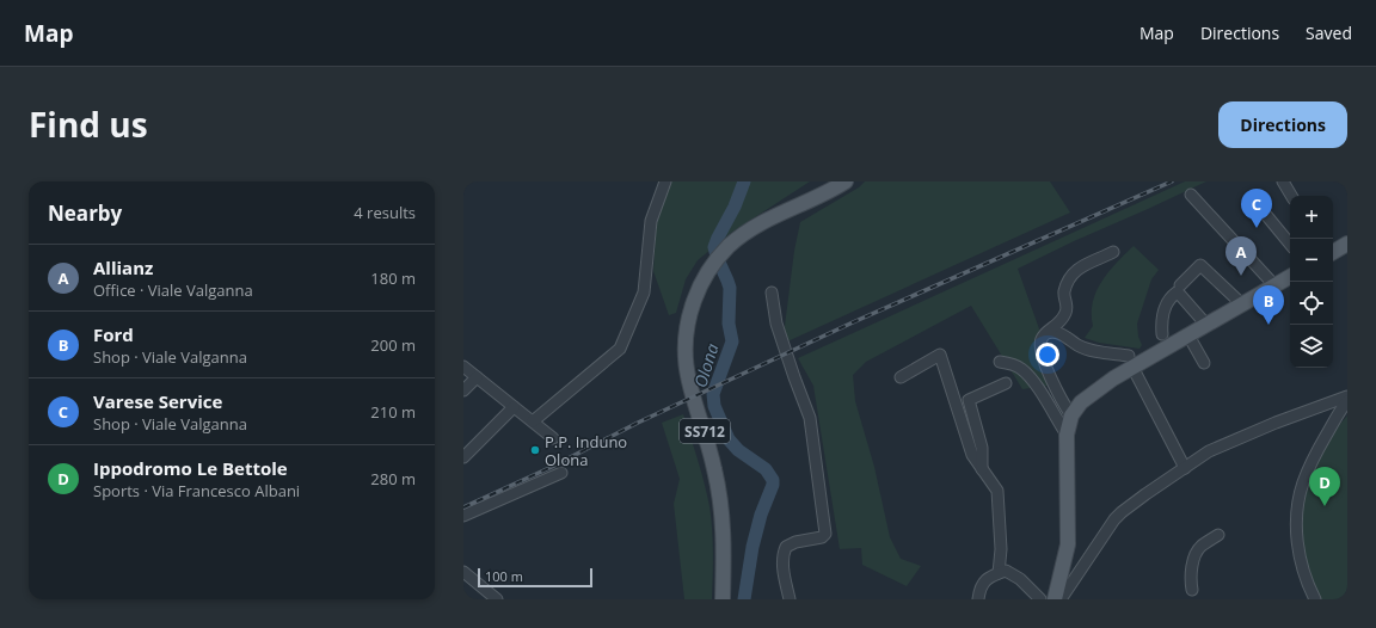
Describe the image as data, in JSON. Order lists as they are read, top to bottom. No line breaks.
{"streets":{"main road":["SS712"]},"water":["Olona"],"places":["P.P. Induno Olona"],"scale_bar":"100 m","page":{"header":"Map","nav":["Map","Directions","Saved"],"title":"Find us","buttons":"Directions","heading":["Nearby","4 results"],"pins":["C","A","B","D"],"map_buttons":["+","−"],"list":[{"mark":"A","name":"Allianz","note":"Office · Viale Valganna","value":"180 m"},{"mark":"B","name":"Ford","note":"Shop · Viale Valganna","value":"200 m"},{"mark":"C","name":"Varese Service","note":"Shop · Viale Valganna","value":"210 m"},{"mark":"D","name":"Ippodromo Le Bettole","note":"Sports · Via Francesco Albani","value":"280 m"}],"scale":"100 m"}}
